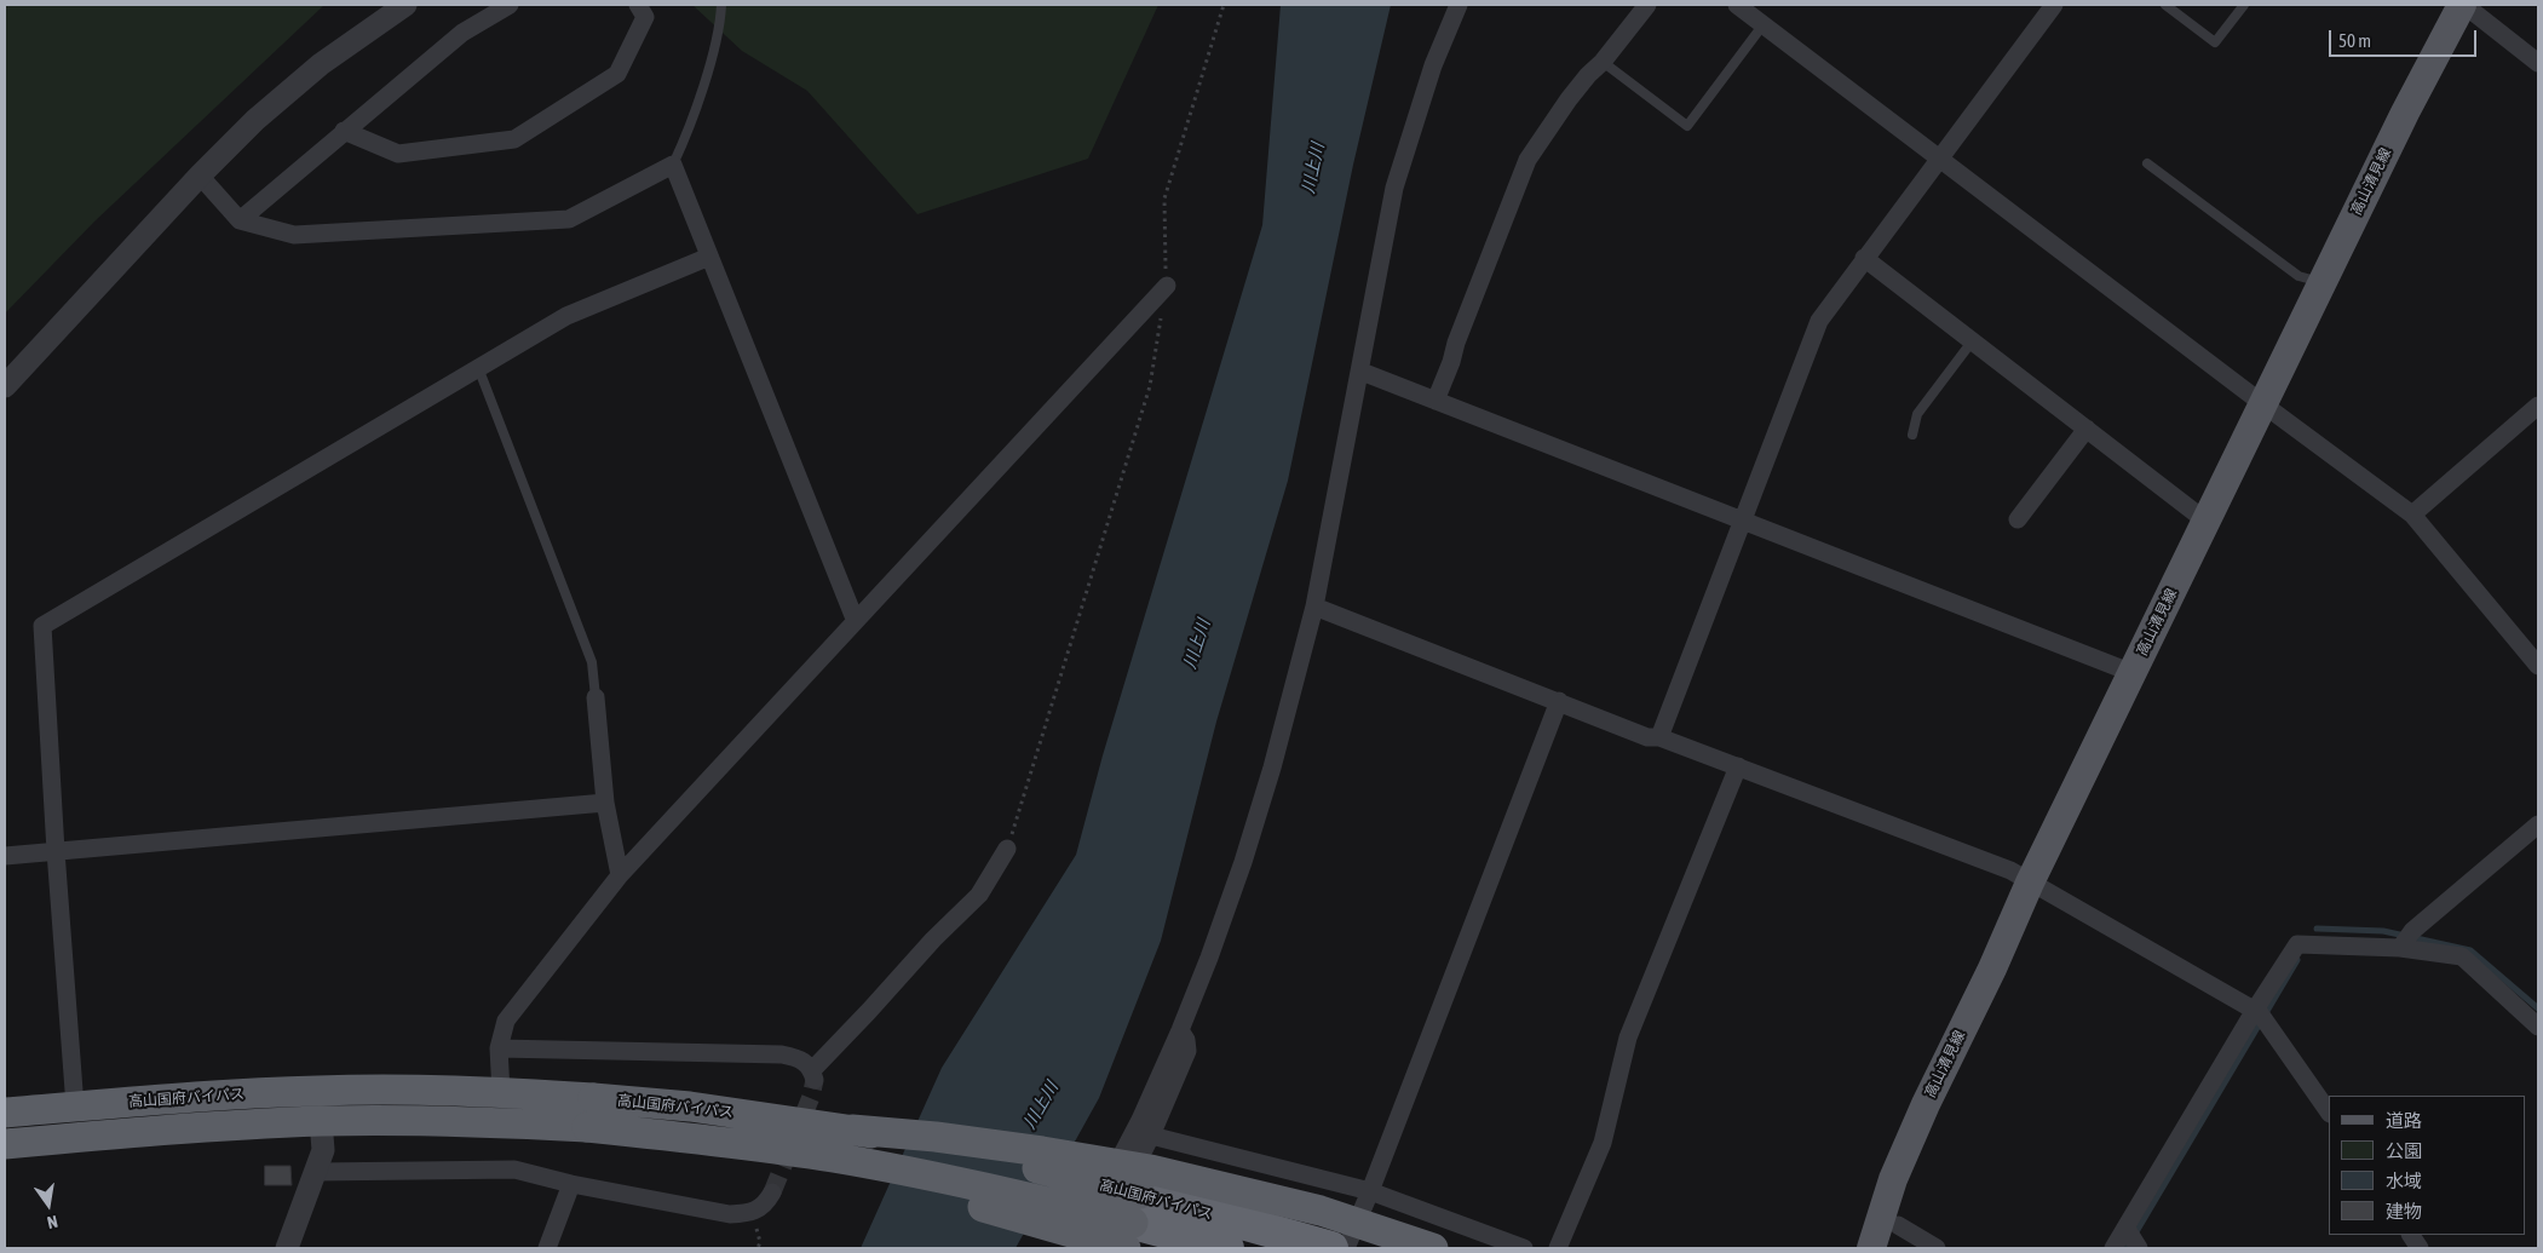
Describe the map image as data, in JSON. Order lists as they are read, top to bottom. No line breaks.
{"streets":{"highway":["高山国府バイパス"],"main road":["高山清見線"]},"water":["川上川"],"legend":["道路","公園","水域","建物"],"scale_bar":"50 m","north":"bottom"}
